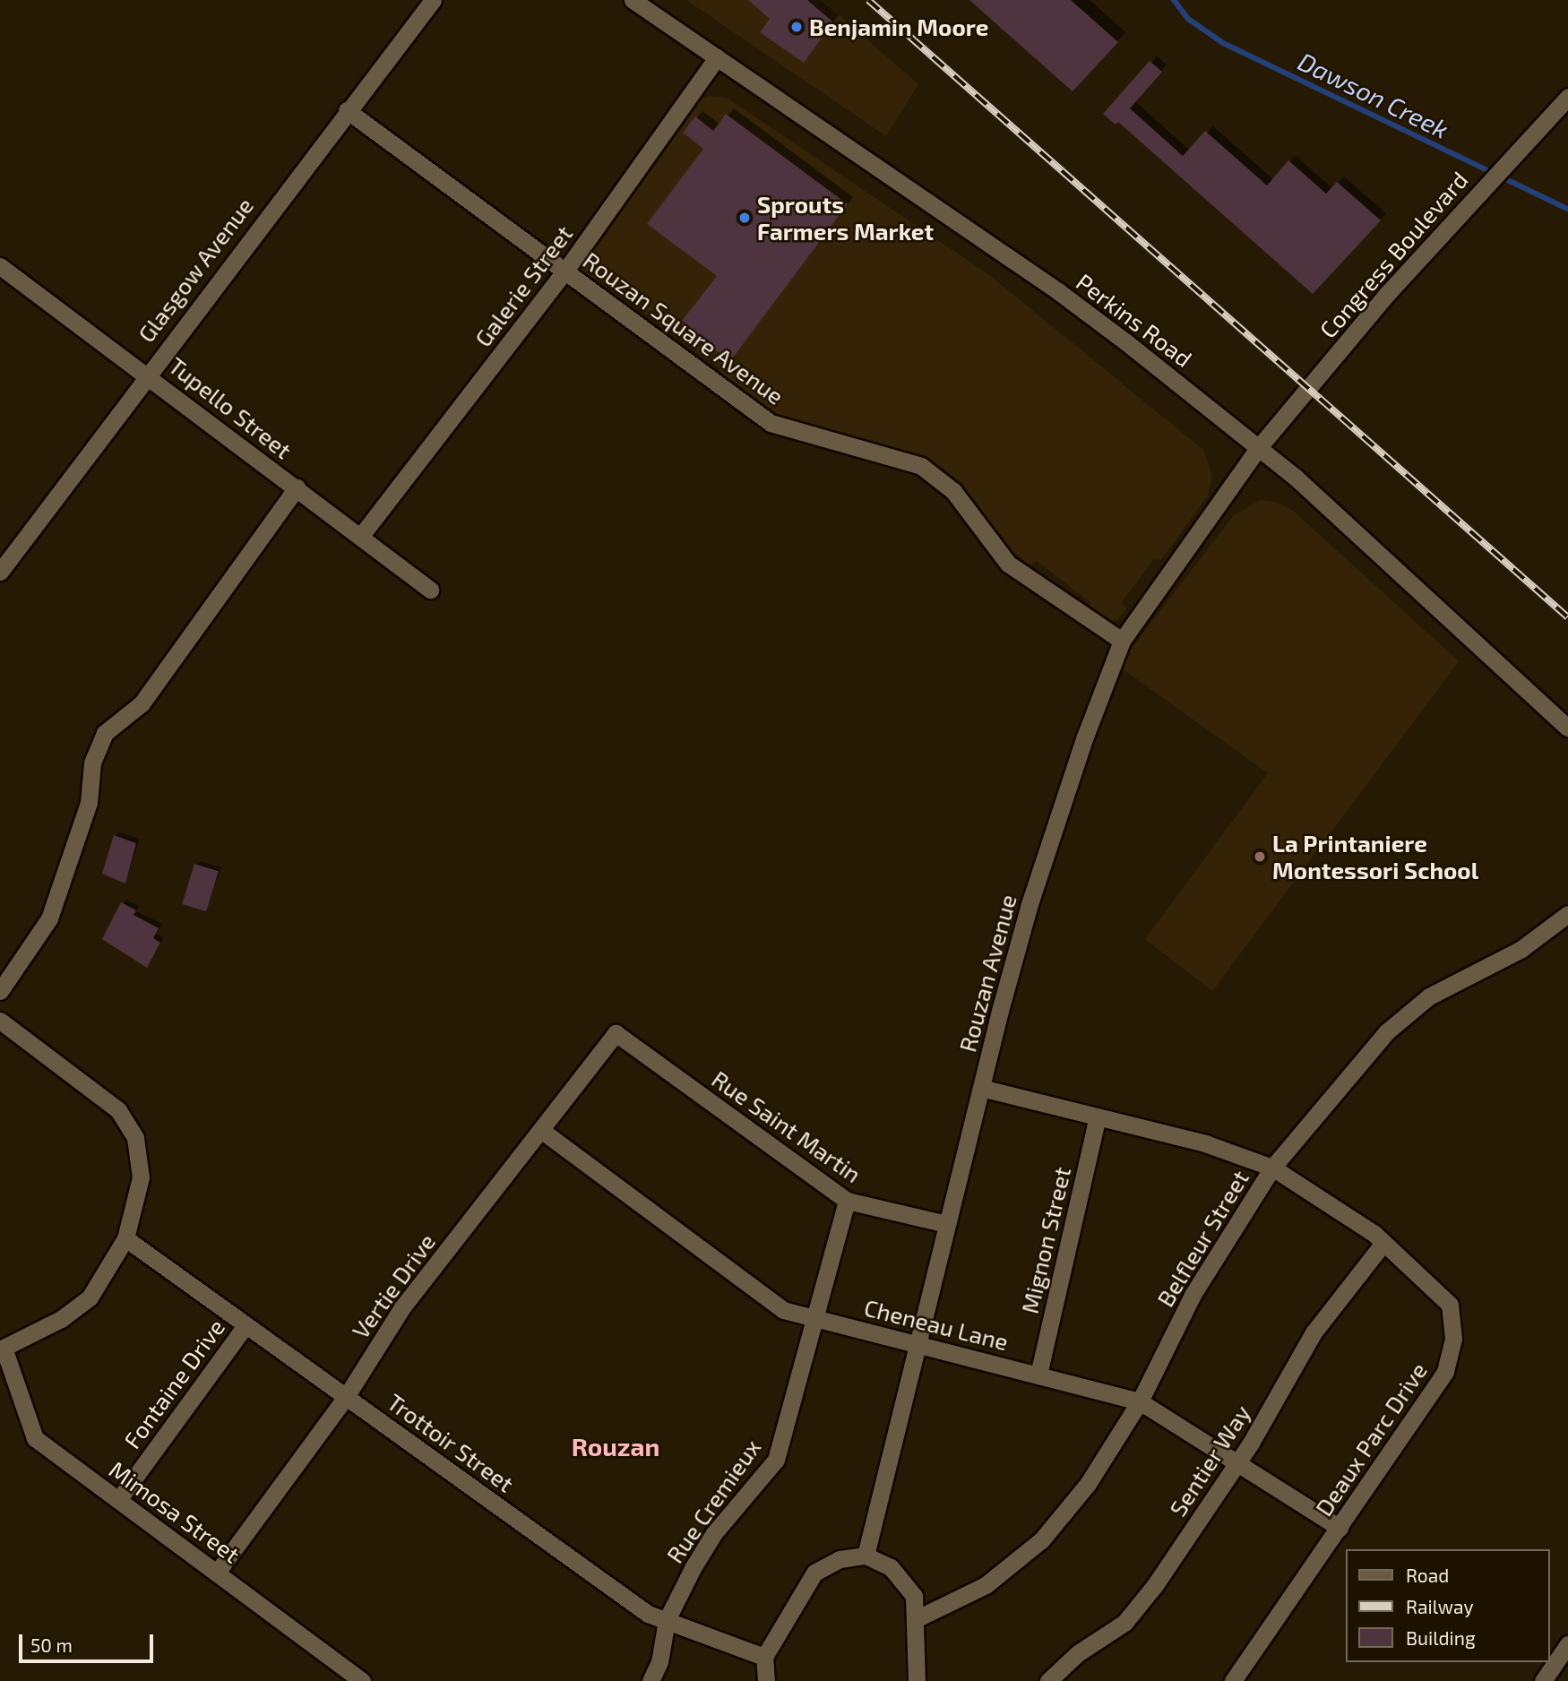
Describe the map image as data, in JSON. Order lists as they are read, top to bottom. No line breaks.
{"streets":{"street":["Congress Boulevard","Glasgow Avenue","Galerie Street","Perkins Road","Rouzan Square Avenue","Tupello Street","Rouzan Avenue","Rue Saint Martin","Belfleur Street","Mignon Street","Vertie Drive","Cheneau Lane","Fontaine Drive","Deaux Parc Drive","Trottoir Street","Sentier Way","Rue Cremieux","Mimosa Street"]},"crossings":[["Congress Boulevard","Perkins Road"],["Congress Boulevard","Rouzan Avenue"],["Glasgow Avenue","Rouzan Square Avenue"],["Glasgow Avenue","Tupello Street"],["Galerie Street","Perkins Road"],["Galerie Street","Rouzan Square Avenue"],["Galerie Street","Tupello Street"],["Perkins Road","Rouzan Avenue"],["Rouzan Square Avenue","Rouzan Avenue"],["Rouzan Avenue","Rue Saint Martin"],["Rouzan Avenue","Cheneau Lane"],["Rouzan Avenue","Deaux Parc Drive"],["Rue Saint Martin","Vertie Drive"],["Rue Saint Martin","Rue Cremieux"],["Belfleur Street","Cheneau Lane"],["Belfleur Street","Deaux Parc Drive"],["Mignon Street","Cheneau Lane"],["Mignon Street","Deaux Parc Drive"],["Vertie Drive","Cheneau Lane"],["Vertie Drive","Trottoir Street"],["Vertie Drive","Mimosa Street"],["Cheneau Lane","Deaux Parc Drive"],["Cheneau Lane","Sentier Way"],["Cheneau Lane","Rue Cremieux"],["Fontaine Drive","Trottoir Street"],["Fontaine Drive","Mimosa Street"],["Deaux Parc Drive","Sentier Way"],["Trottoir Street","Rue Cremieux"],["Trottoir Street","Mimosa Street"]],"districts":["Rouzan"],"water":["Dawson Creek"],"places":["Benjamin Moore","Sprouts Farmers Market","La Printaniere Montessori School"],"legend":["Road","Railway","Building"],"scale_bar":"50 m"}
